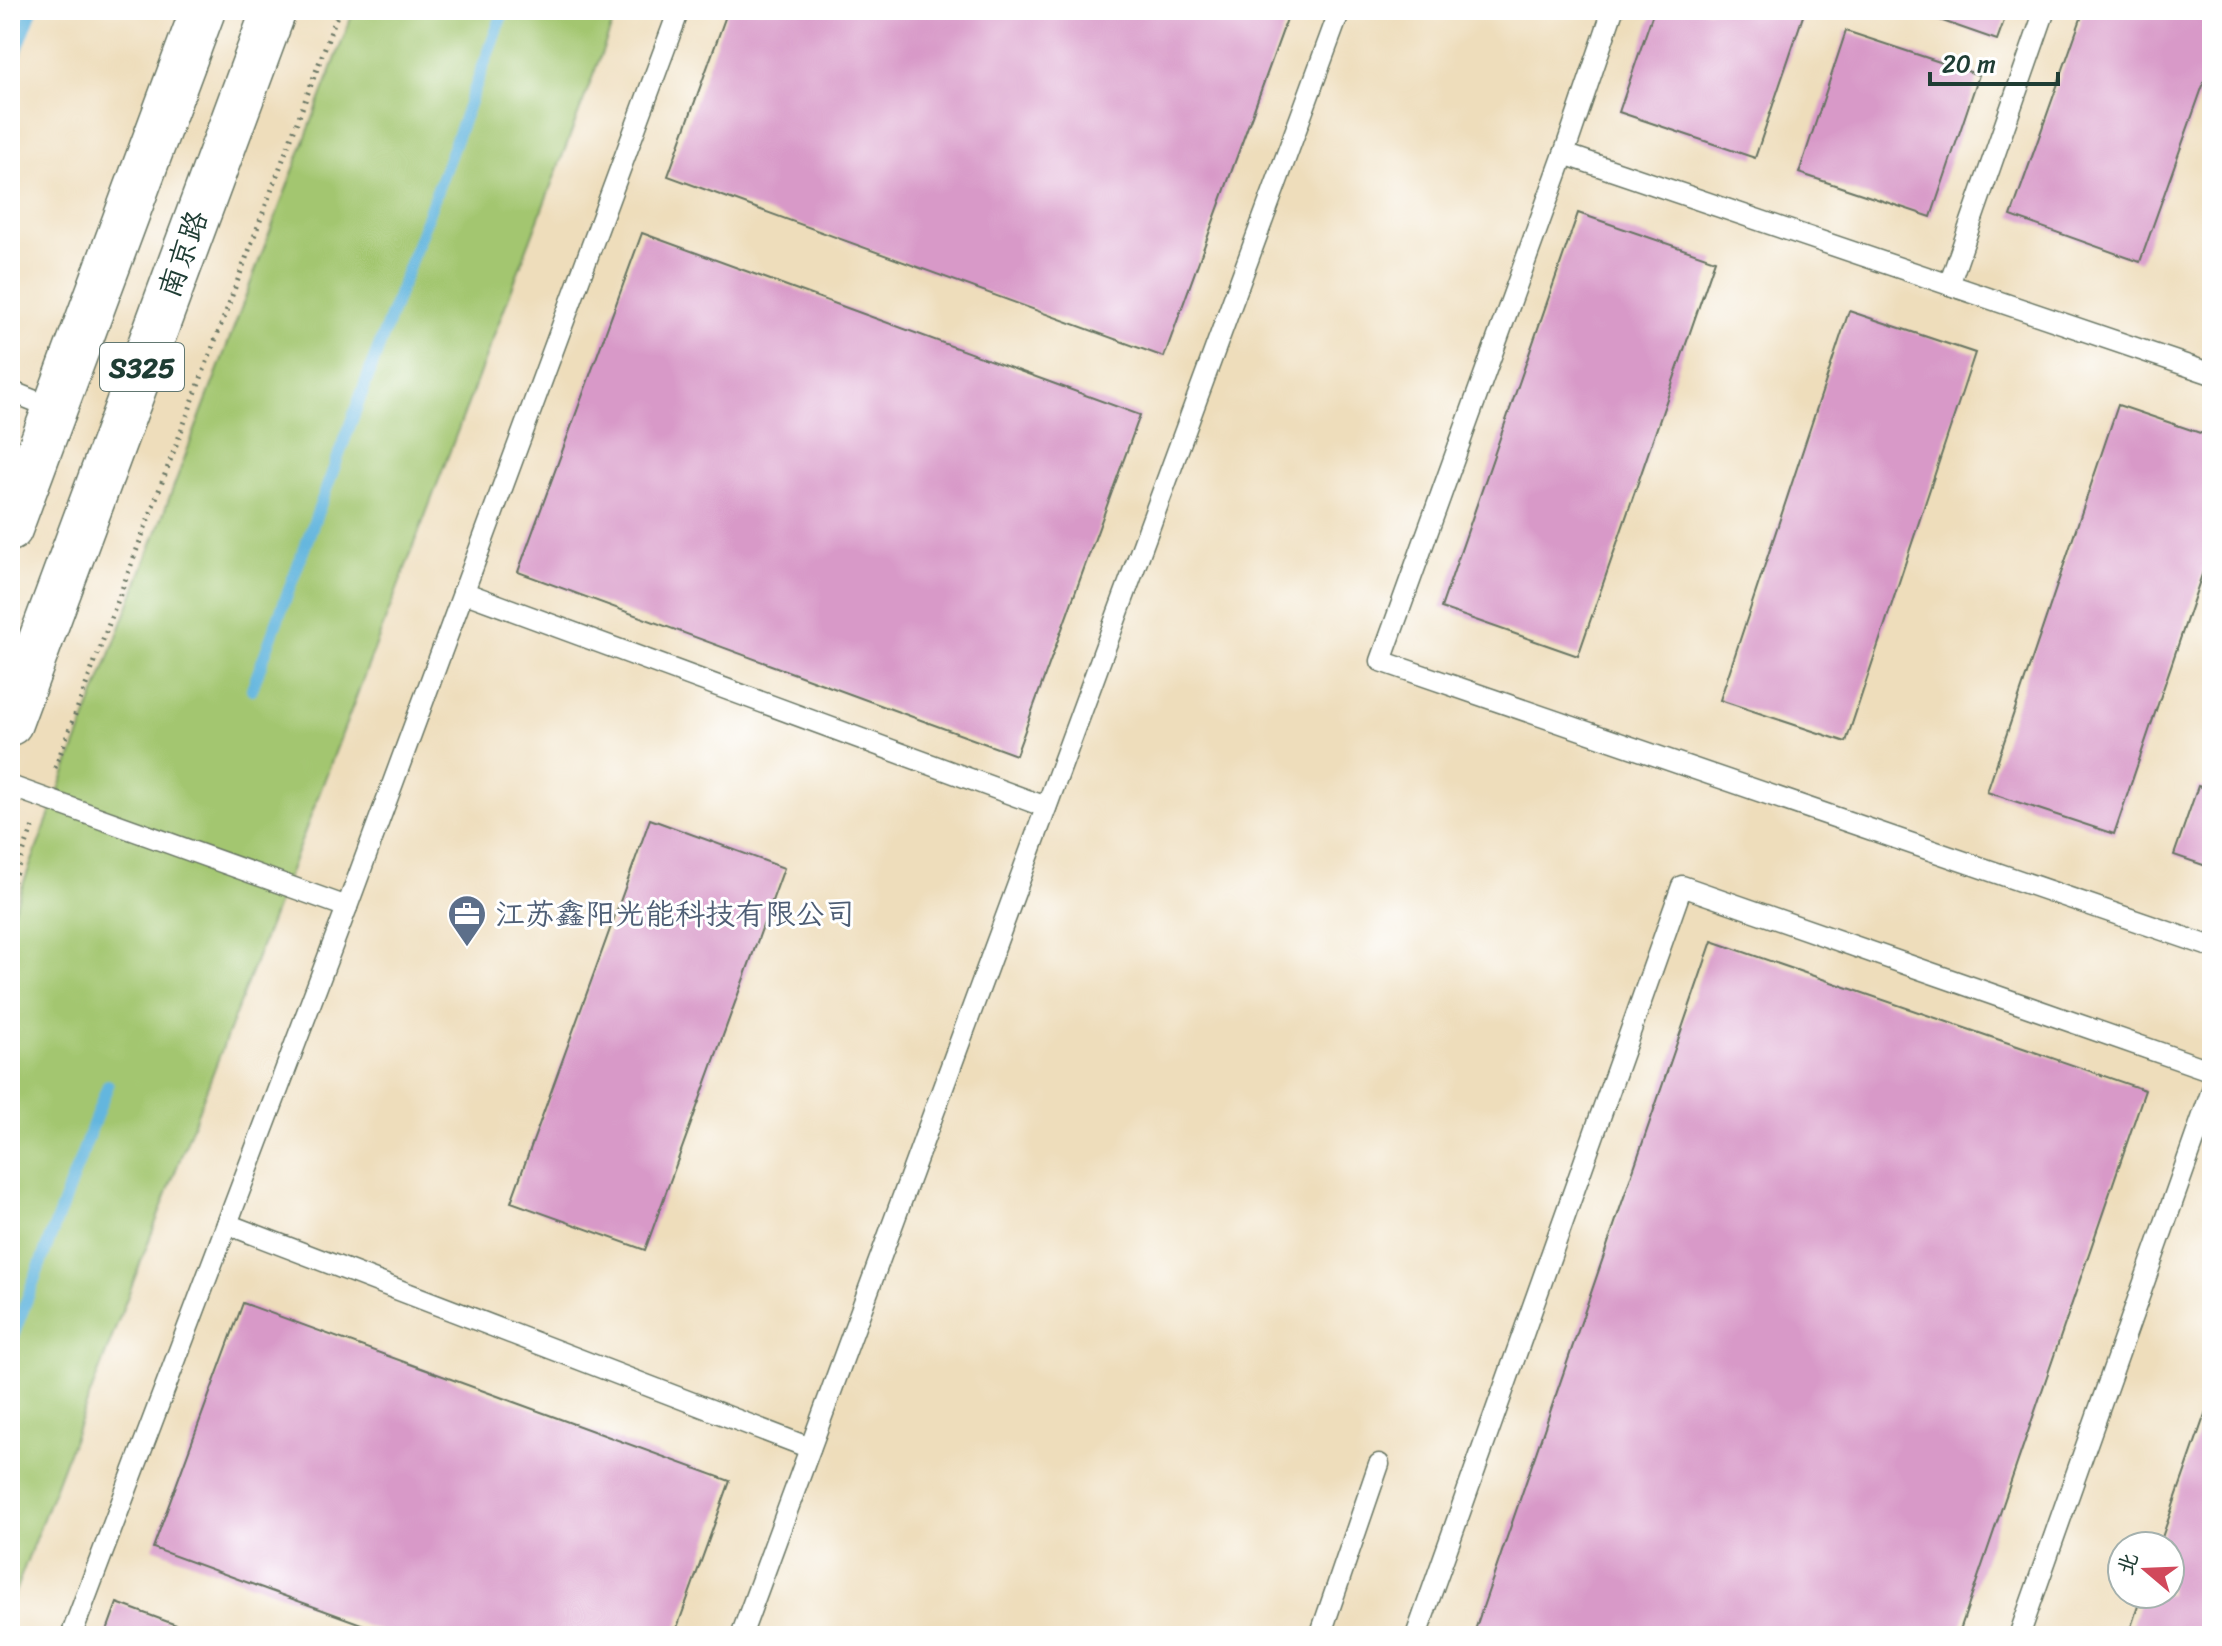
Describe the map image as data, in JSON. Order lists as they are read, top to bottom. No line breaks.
{"streets":{"main road":["南京路","S325"]},"places":{"office":["江苏鑫阳光能科技有限公司"]},"scale_bar":"20 m","north":"left"}
